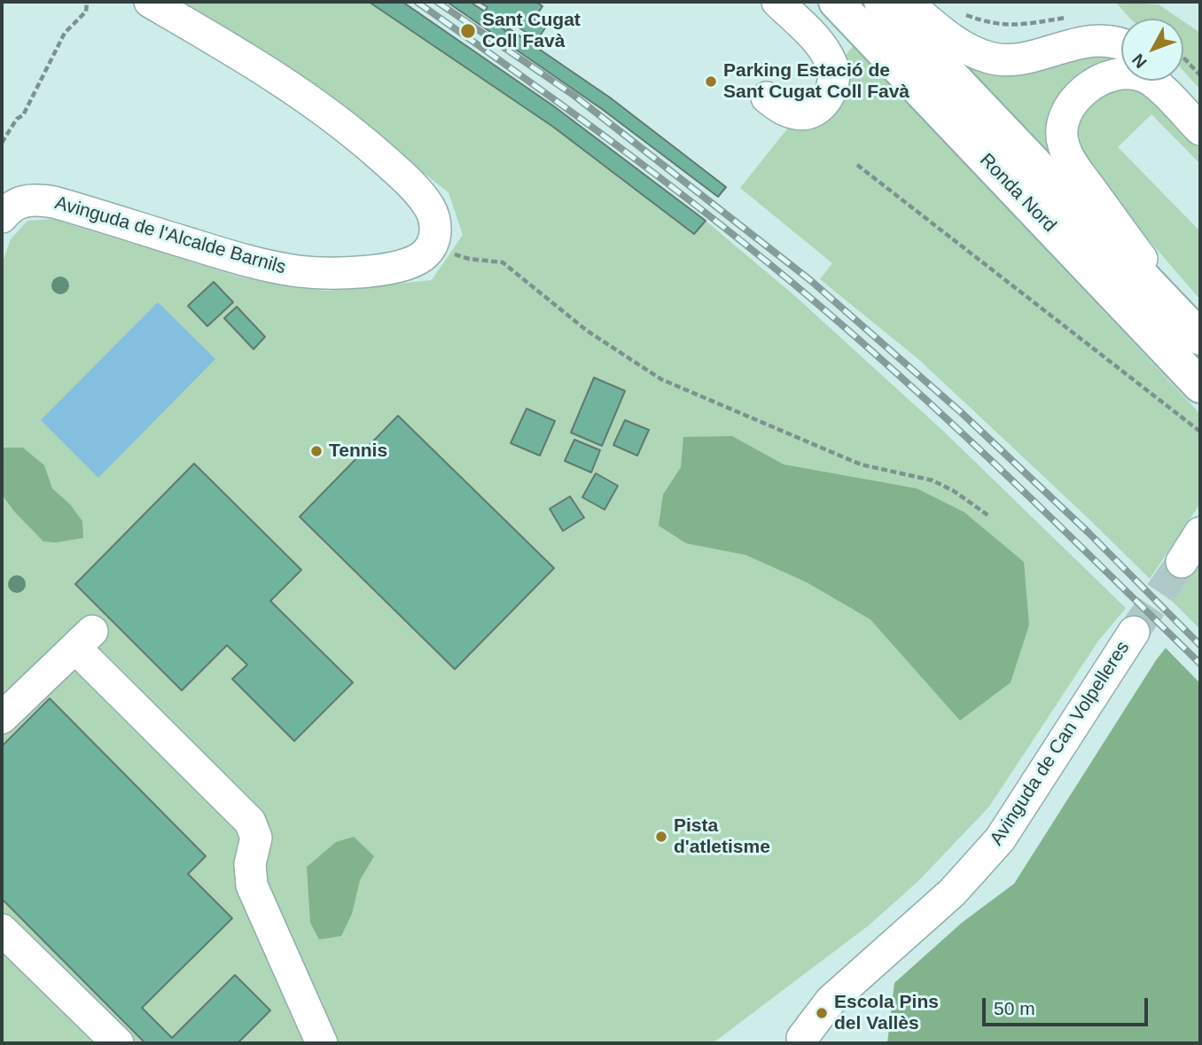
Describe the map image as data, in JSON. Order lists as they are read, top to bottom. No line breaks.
{"streets":{"main road":["Ronda Nord"],"street":["Avinguda de l'Alcalde Barnils","Avinguda de Can Volpelleres"]},"places":["Sant Cugat Coll Favà","Parking Estació de Sant Cugat Coll Favà","Tennis","Pista d'atletisme","Escola Pins del Vallès"],"scale_bar":"50 m","north":"bottom left"}
